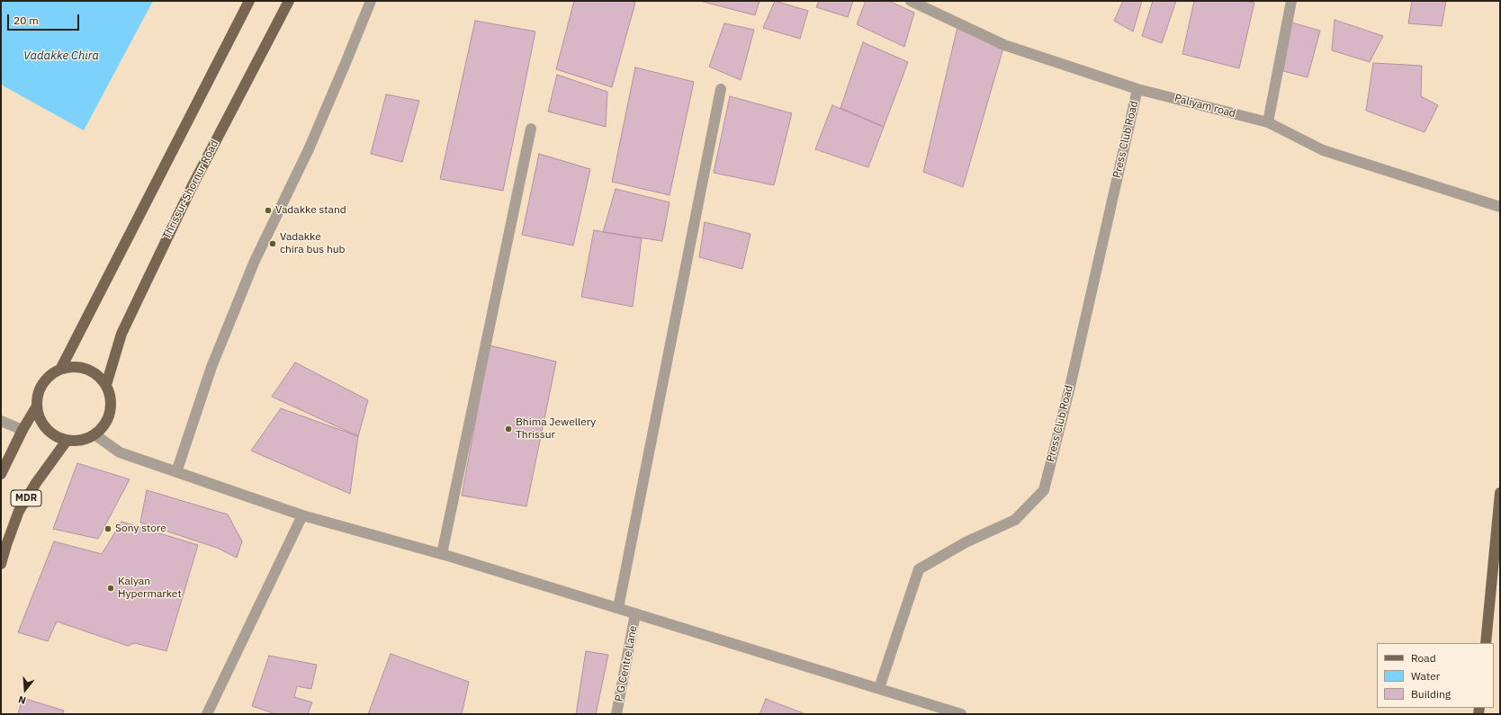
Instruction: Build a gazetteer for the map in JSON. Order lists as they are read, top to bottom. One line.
{"streets":{"main road":["Thrissur-Shornur Road","MDR"],"street":["Paliyam road","Press Club Road","P G Centre Lane"]},"crossings":[["Paliyam road","Press Club Road"],["Thrissur-Shornur Road","MDR"]],"water":["Vadakke Chira"],"places":["Vadakke stand","Vadakke chira bus hub","Bhima Jewellery Thrissur","Sony store","Kalyan Hypermarket"],"legend":["Road","Water","Building"],"scale_bar":"20 m","north":"bottom"}
